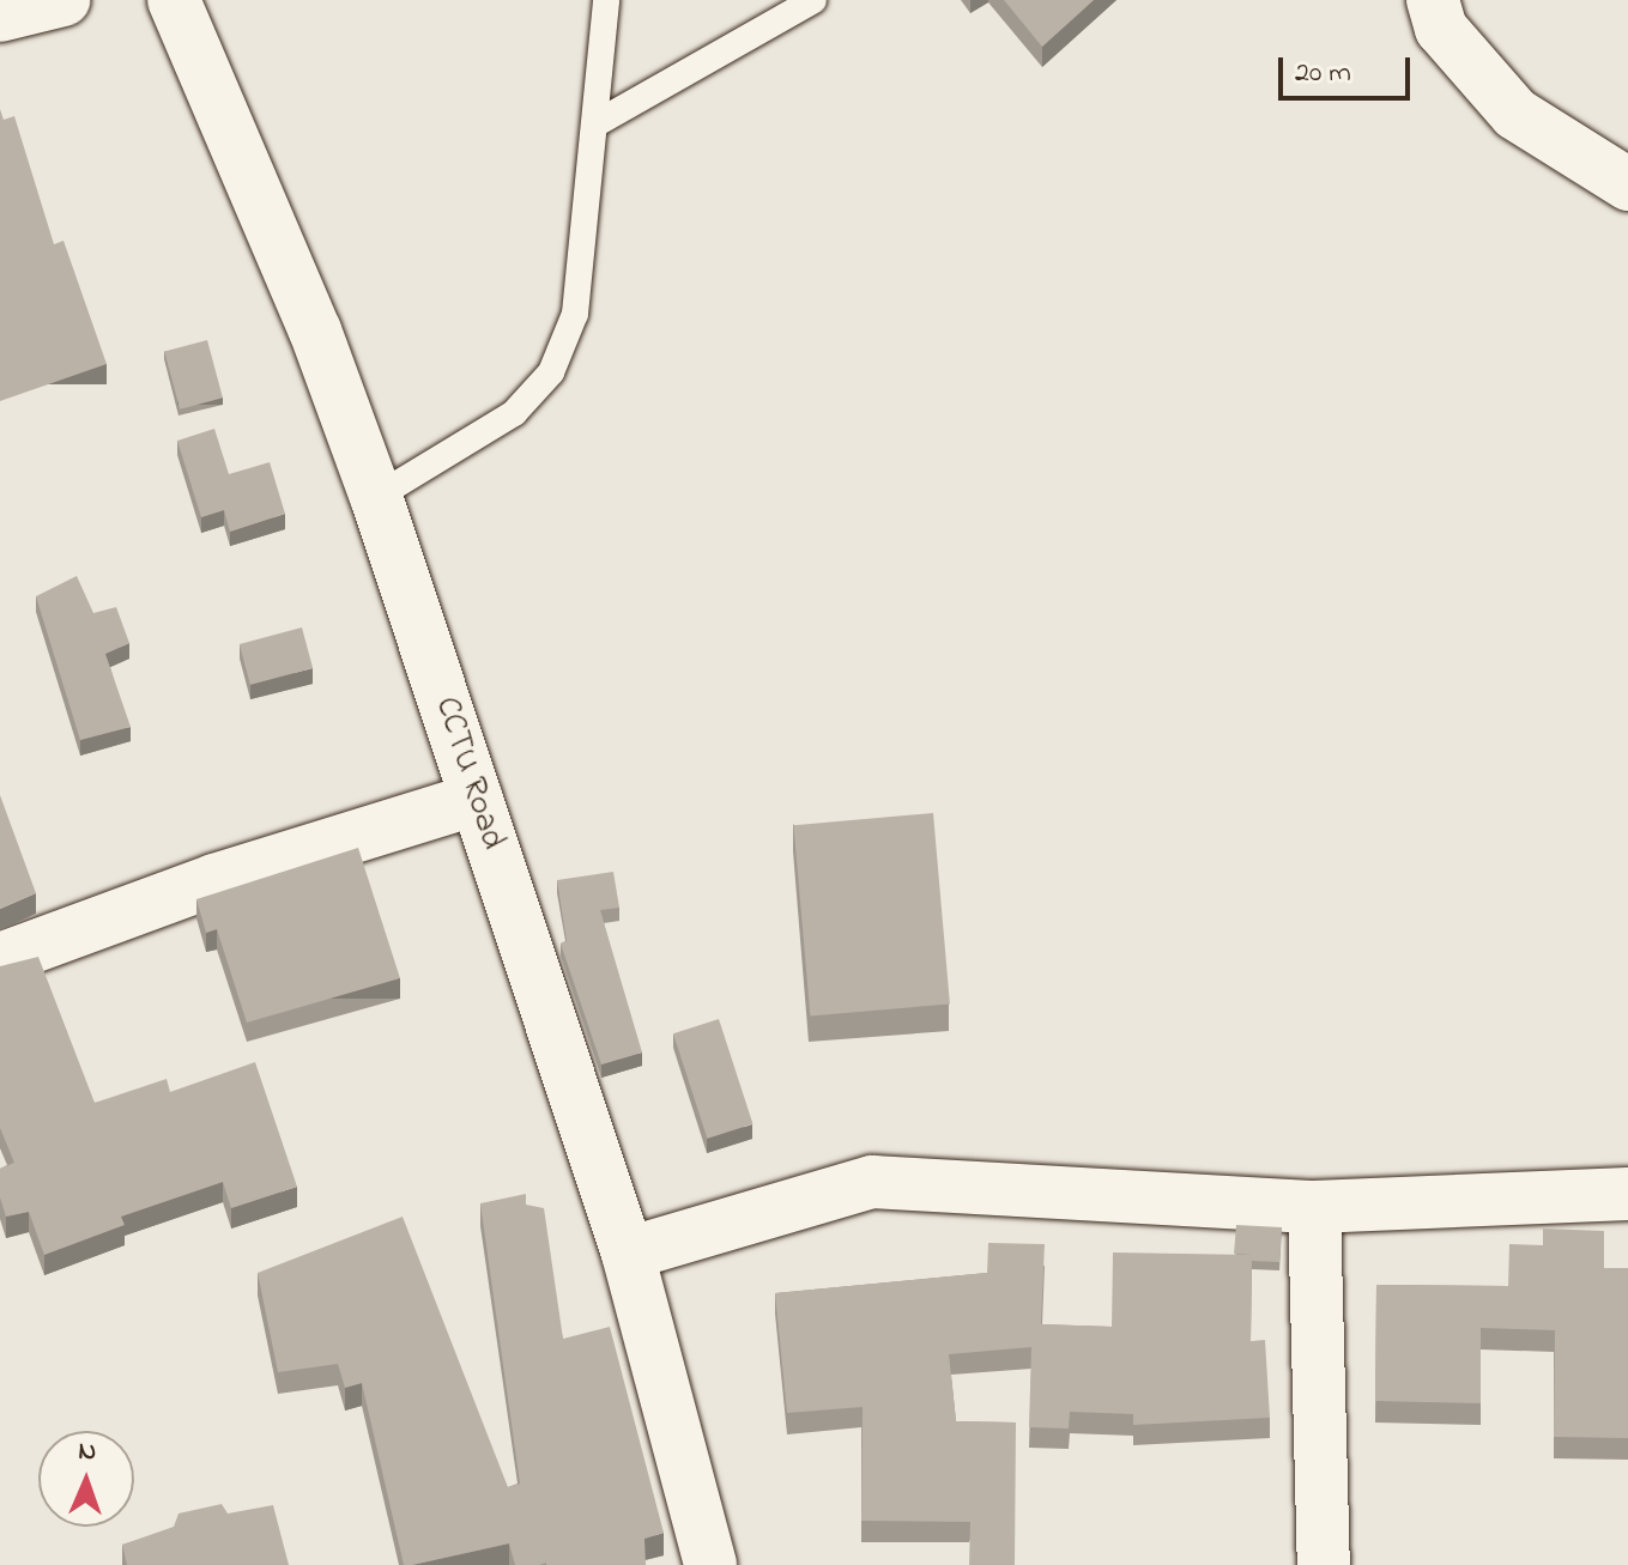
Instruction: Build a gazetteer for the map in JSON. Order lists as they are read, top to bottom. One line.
{"streets":{"street":["CCTU Road"]},"scale_bar":"20 m","north":"top"}
